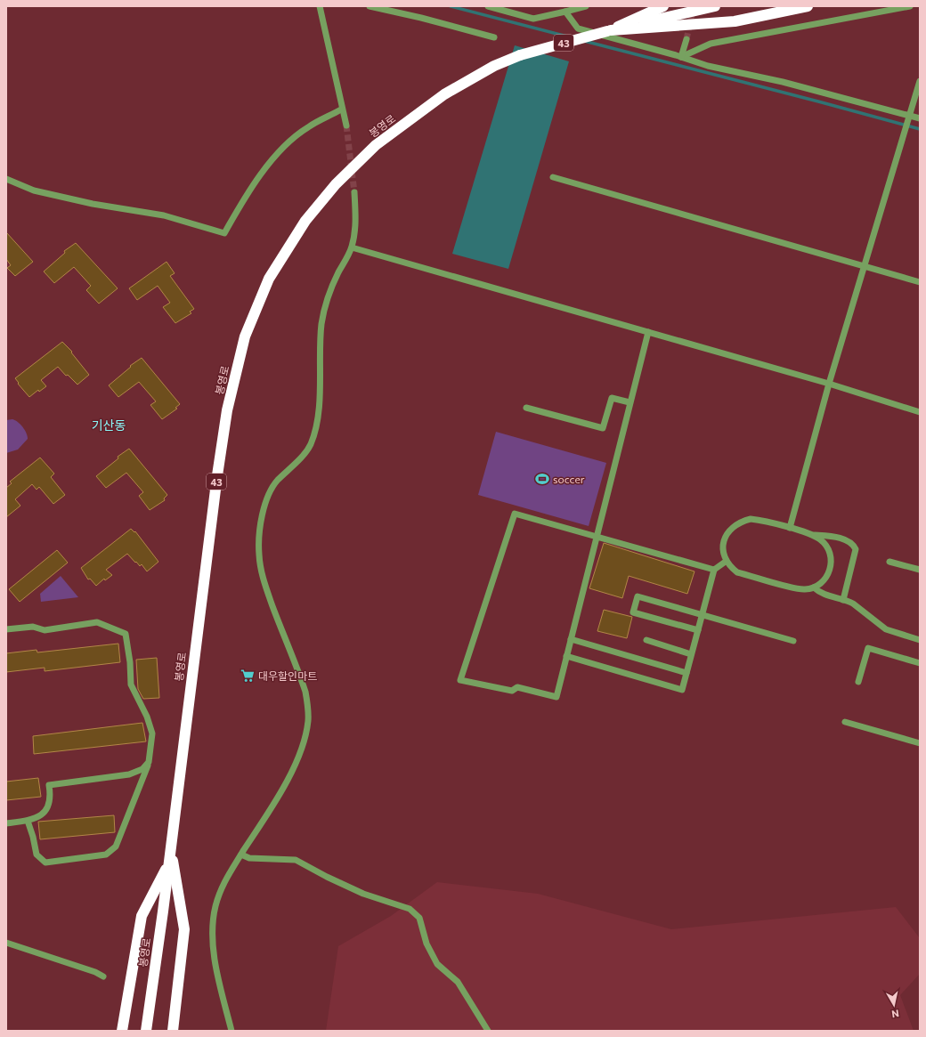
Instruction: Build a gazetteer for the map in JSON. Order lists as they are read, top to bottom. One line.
{"streets":{"highway":["43","봉영로"]},"districts":["기산동"],"places":{"sports":["soccer"],"supermarket":["대우할인마트"]},"north":"bottom"}
